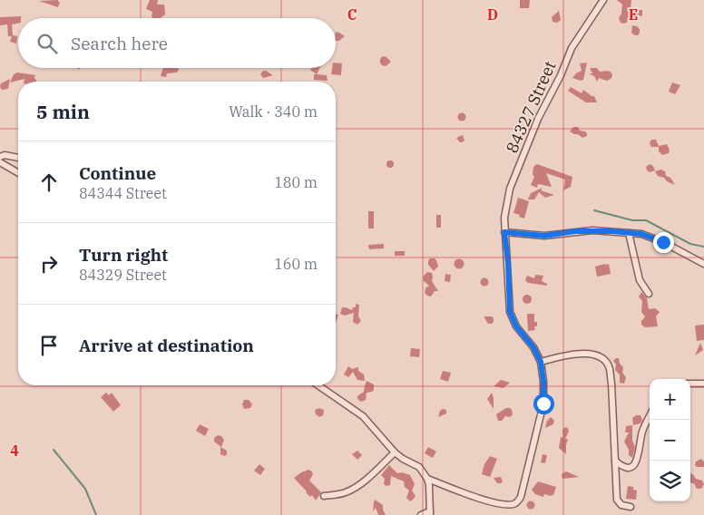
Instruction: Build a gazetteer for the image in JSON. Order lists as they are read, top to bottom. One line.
{"streets":{"street":["84327 Street"]},"page":{"search":"Search here","heading":["5 min","Walk · 340 m"],"list":[["Continue","84344 Street","180 m"],["Turn right","84329 Street","160 m"],"Arrive at destination"],"map_buttons":["+","−"]},"grid":{"columns":["C","D","E"],"rows":["4"]}}
